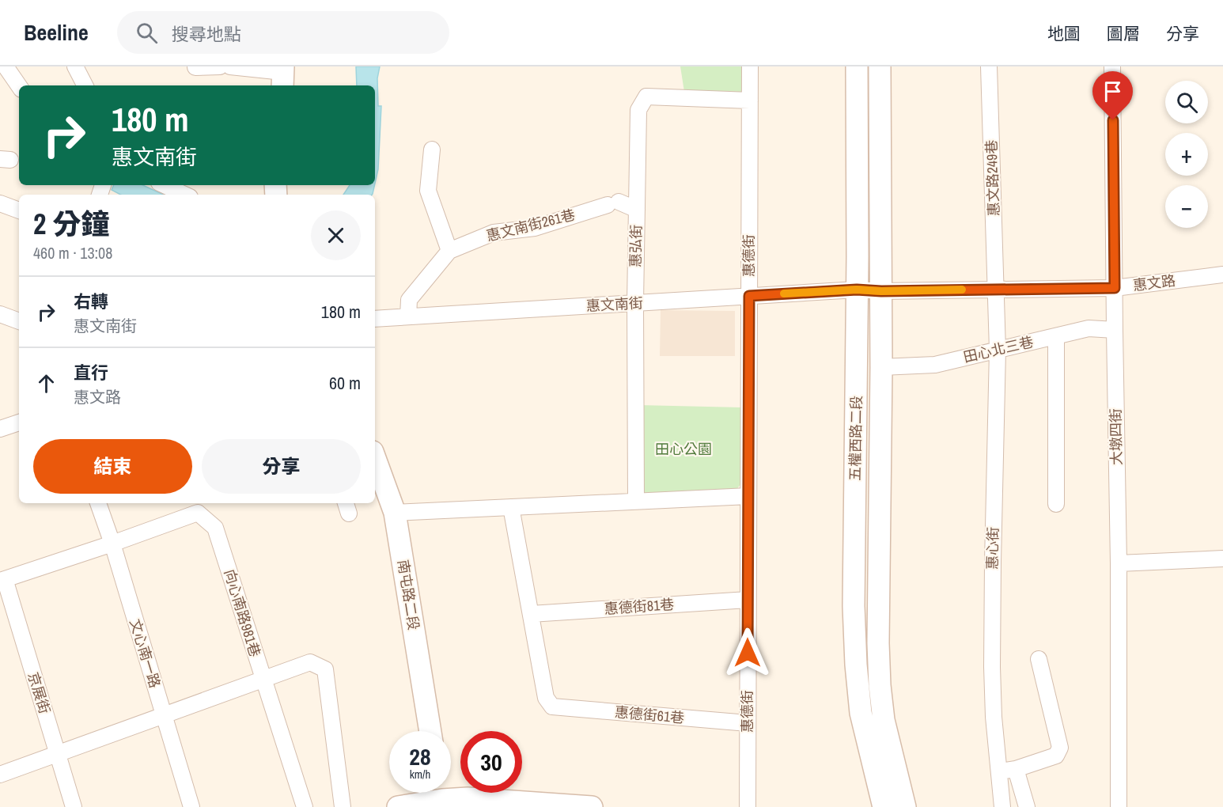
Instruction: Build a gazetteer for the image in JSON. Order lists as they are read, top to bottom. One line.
{"streets":{"main road":["五權西路二段","南屯路二段"],"street":["惠文路249巷","惠文南街261巷","惠弘街","惠德街","惠文路","惠文南街","田心北三巷","大墩四街","惠心街","惠德街81巷","向心南路981巷","文心南一路","京展街","惠德街61巷"]},"crossings":[["惠文路249巷","惠文路"],["惠文路249巷","惠心街"],["惠文南街261巷","惠弘街"],["惠文南街261巷","惠文南街"],["惠弘街","惠德街"],["惠弘街","惠文南街"],["惠德街","惠文南街"],["惠德街","惠德街81巷"],["惠德街","惠德街61巷"],["惠文路","惠文南街"],["惠文路","大墩四街"],["惠文路","五權西路二段"],["惠文路","惠心街"],["惠文南街","五權西路二段"],["田心北三巷","大墩四街"],["田心北三巷","五權西路二段"],["田心北三巷","惠心街"],["惠德街81巷","惠德街61巷"],["向心南路981巷","文心南一路"]],"parks":["田心公園"],"page":{"header":"Beeline","search":"搜尋地點","nav":["地圖","圖層","分享"],"map_buttons":["+","−"],"turn":["180 m","惠文南街"],"heading":["2 分鐘","460 m · 13:08"],"list":[{"name":"右轉","note":"惠文南街","value":"180 m"},{"name":"直行","note":"惠文路","value":"60 m"}],"buttons":["結束","分享"],"speed":"28 km/h","limit":"30"}}
